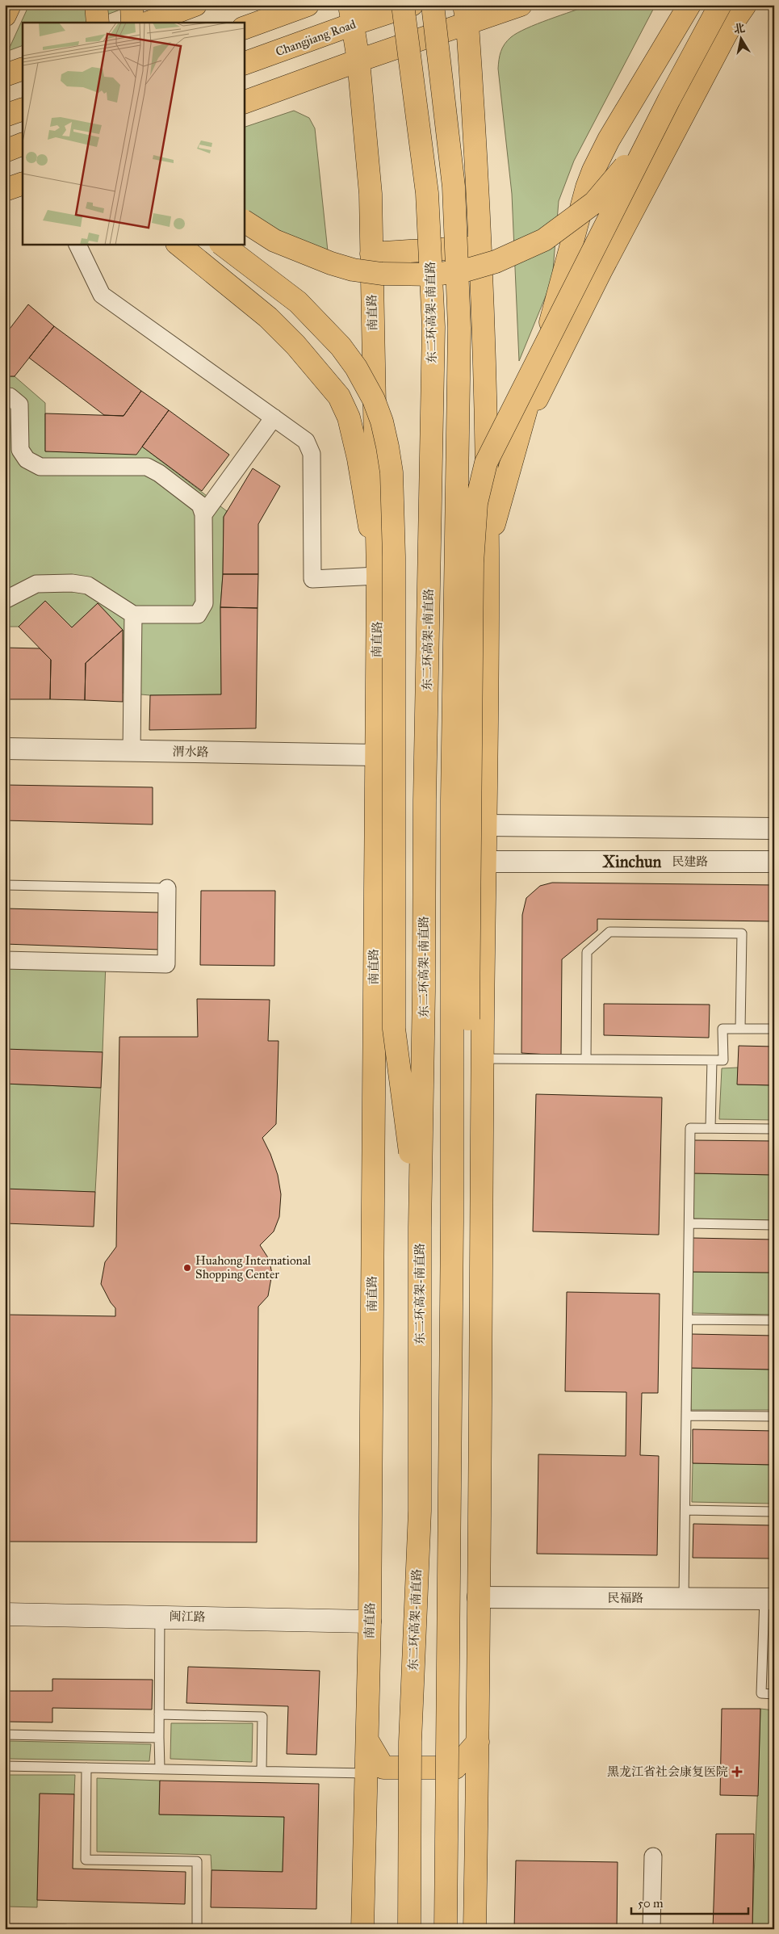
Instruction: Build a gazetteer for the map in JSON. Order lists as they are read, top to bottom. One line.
{"streets":{"main road":["Changjiang Road","南直路","东二环高架-南直路","闽江路"],"street":["渭水路","民建路","民福路"]},"crossings":[["Changjiang Road","南直路"],["南直路","渭水路"],["南直路","闽江路"]],"districts":["Xinchun"],"places":{"other":["Huahong International Shopping Center"],"health":["黑龙江省社会康复医院"]},"scale_bar":"50 m","north":"top"}
